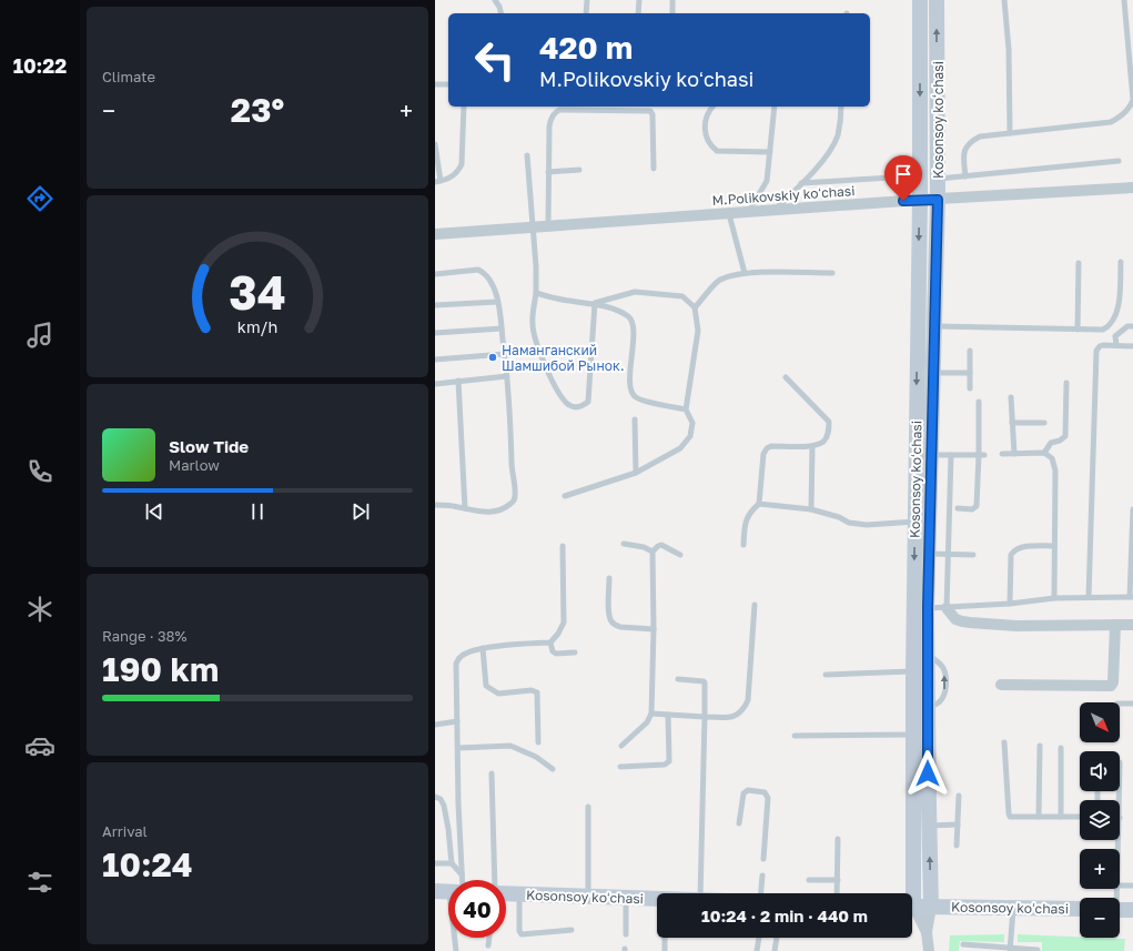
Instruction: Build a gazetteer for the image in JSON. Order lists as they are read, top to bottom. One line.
{"streets":{"street":["Kosonsoy koʻchasi","M.Polikovskiy koʻchasi"]},"crossings":[["Kosonsoy koʻchasi","M.Polikovskiy koʻchasi"]],"places":["Наманганский Шамшибой Рынок."],"north":"bottom right","page":{"tabs":"10:22","tile":["Climate",["Range · 38%","190 km"],["Arrival","10:24"]],"turn":["420 m","M.Polikovskiy koʻchasi"],"heat":["−","23°","+"],"song":["Slow Tide","Marlow"],"map_buttons":["+","−"],"limit":"40","trip":"10:24 · 2 min · 440 m","gauge":["34","km/h"]}}
